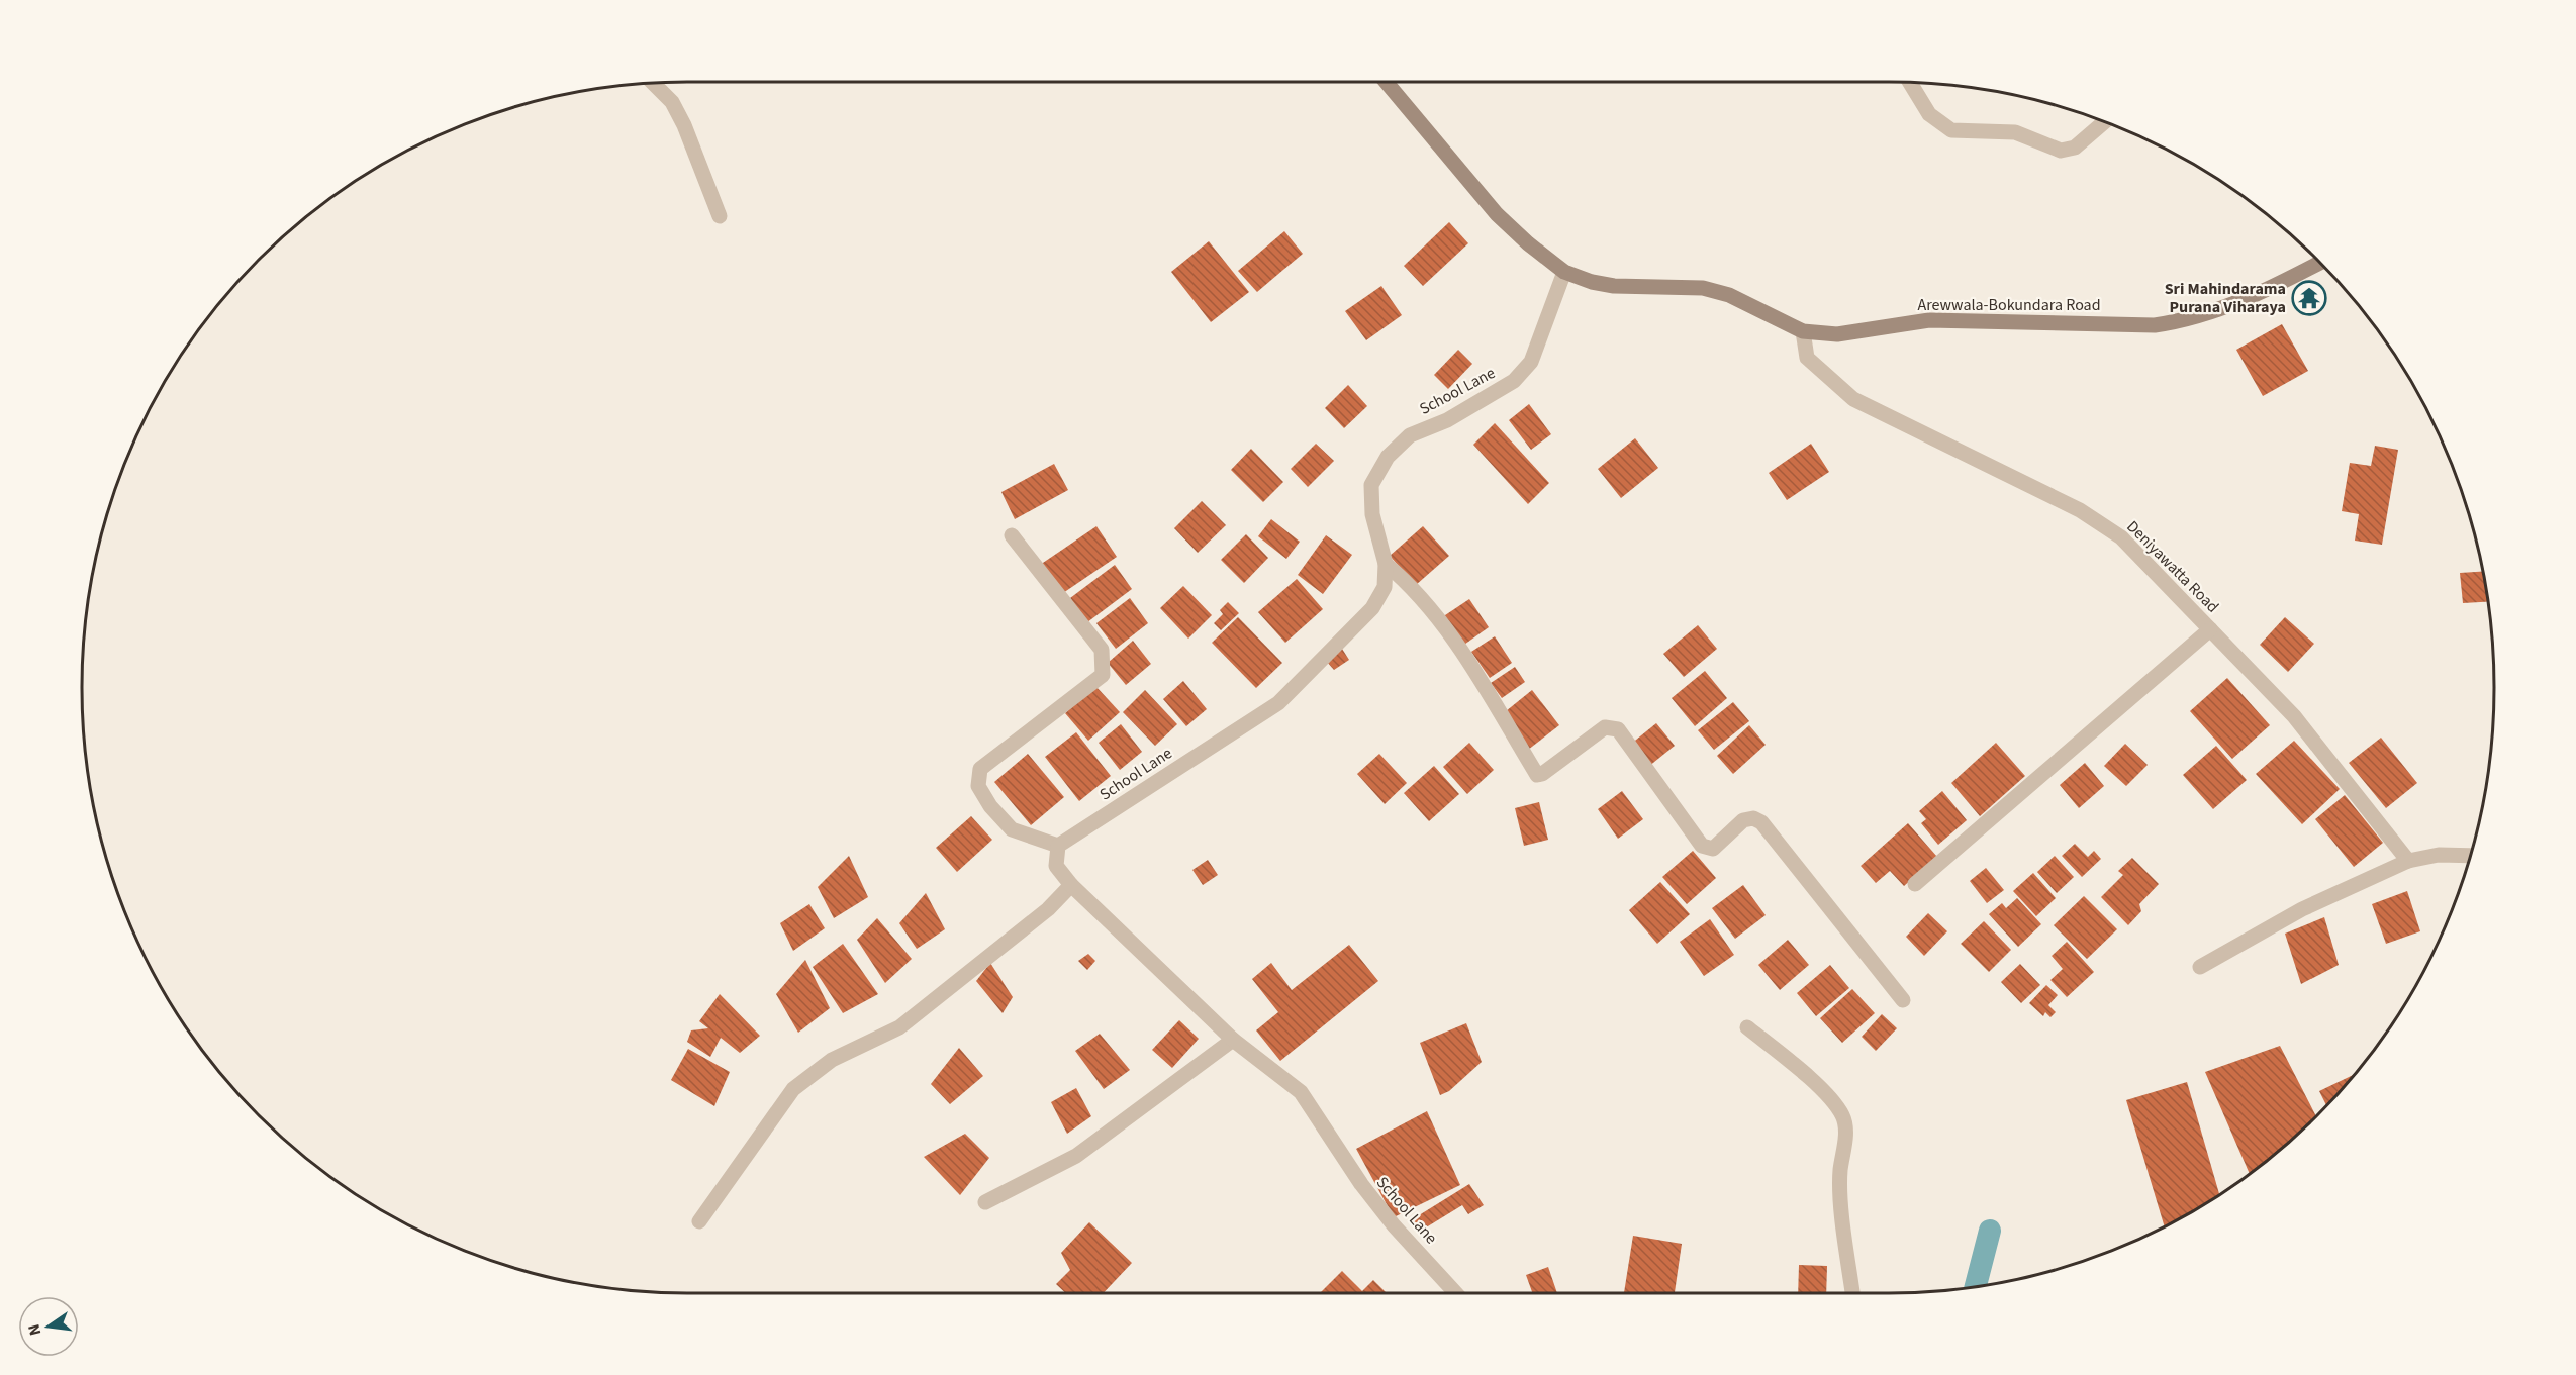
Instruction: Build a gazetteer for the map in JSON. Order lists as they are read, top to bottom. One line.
{"streets":{"street":["Arewwala-Bokundara Road","School Lane","Deniyawatta Road"]},"crossings":[["Arewwala-Bokundara Road","School Lane"],["Arewwala-Bokundara Road","Deniyawatta Road"]],"places":{"temple":["Sri Mahindarama Purana Viharaya"]},"north":"left"}
